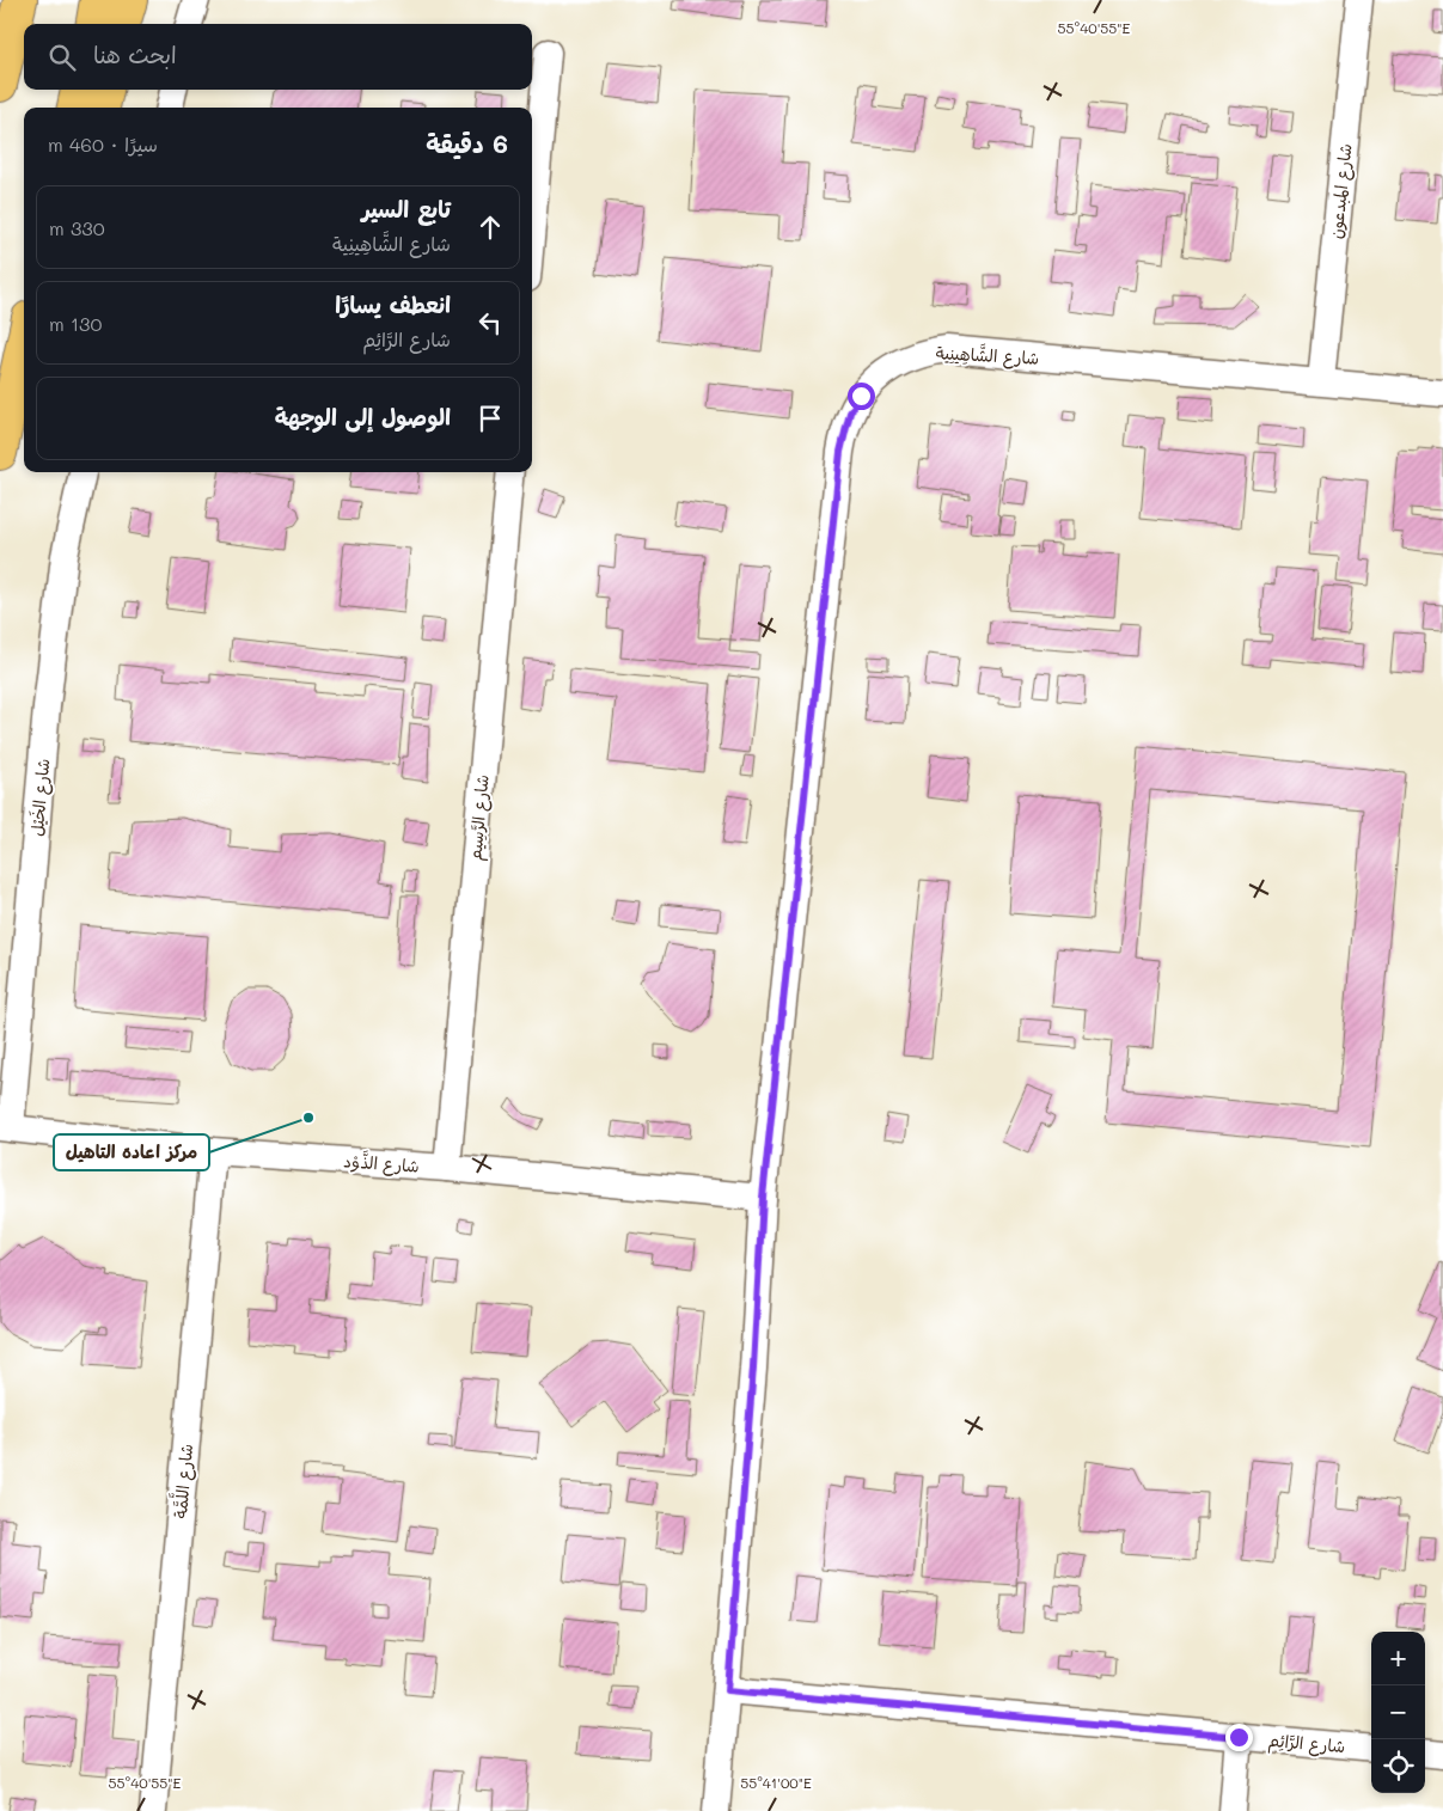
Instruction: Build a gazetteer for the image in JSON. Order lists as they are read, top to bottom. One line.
{"streets":{"street":["شارع المبدعون","شارع الشَّاهِينِية","شارع الخَيْل","شارع الرَّسِيم","شارع الذَّوْد","شارع اللَّمَّة","شارع الرَّائِم"]},"crossings":[["شارع المبدعون","شارع الشَّاهِينِية"],["شارع الشَّاهِينِية","شارع الذَّوْد"],["شارع الشَّاهِينِية","شارع الرَّائِم"],["شارع الخَيْل","شارع الذَّوْد"],["شارع الرَّسِيم","شارع الذَّوْد"],["شارع الذَّوْد","شارع اللَّمَّة"]],"places":["مركز اعاده التاهيل"],"page":{"search":"ابحث هنا","heading":["6 دقيقة","سيرًا · 460 m"],"list":[["تابع السير","شارع الشَّاهِينِية","330 m"],["انعطف يسارًا","شارع الرَّائِم","130 m"],"الوصول إلى الوجهة"],"map_buttons":["+","−"]},"coordinates":["55°40'55\"E","55°41'00\"E"]}
